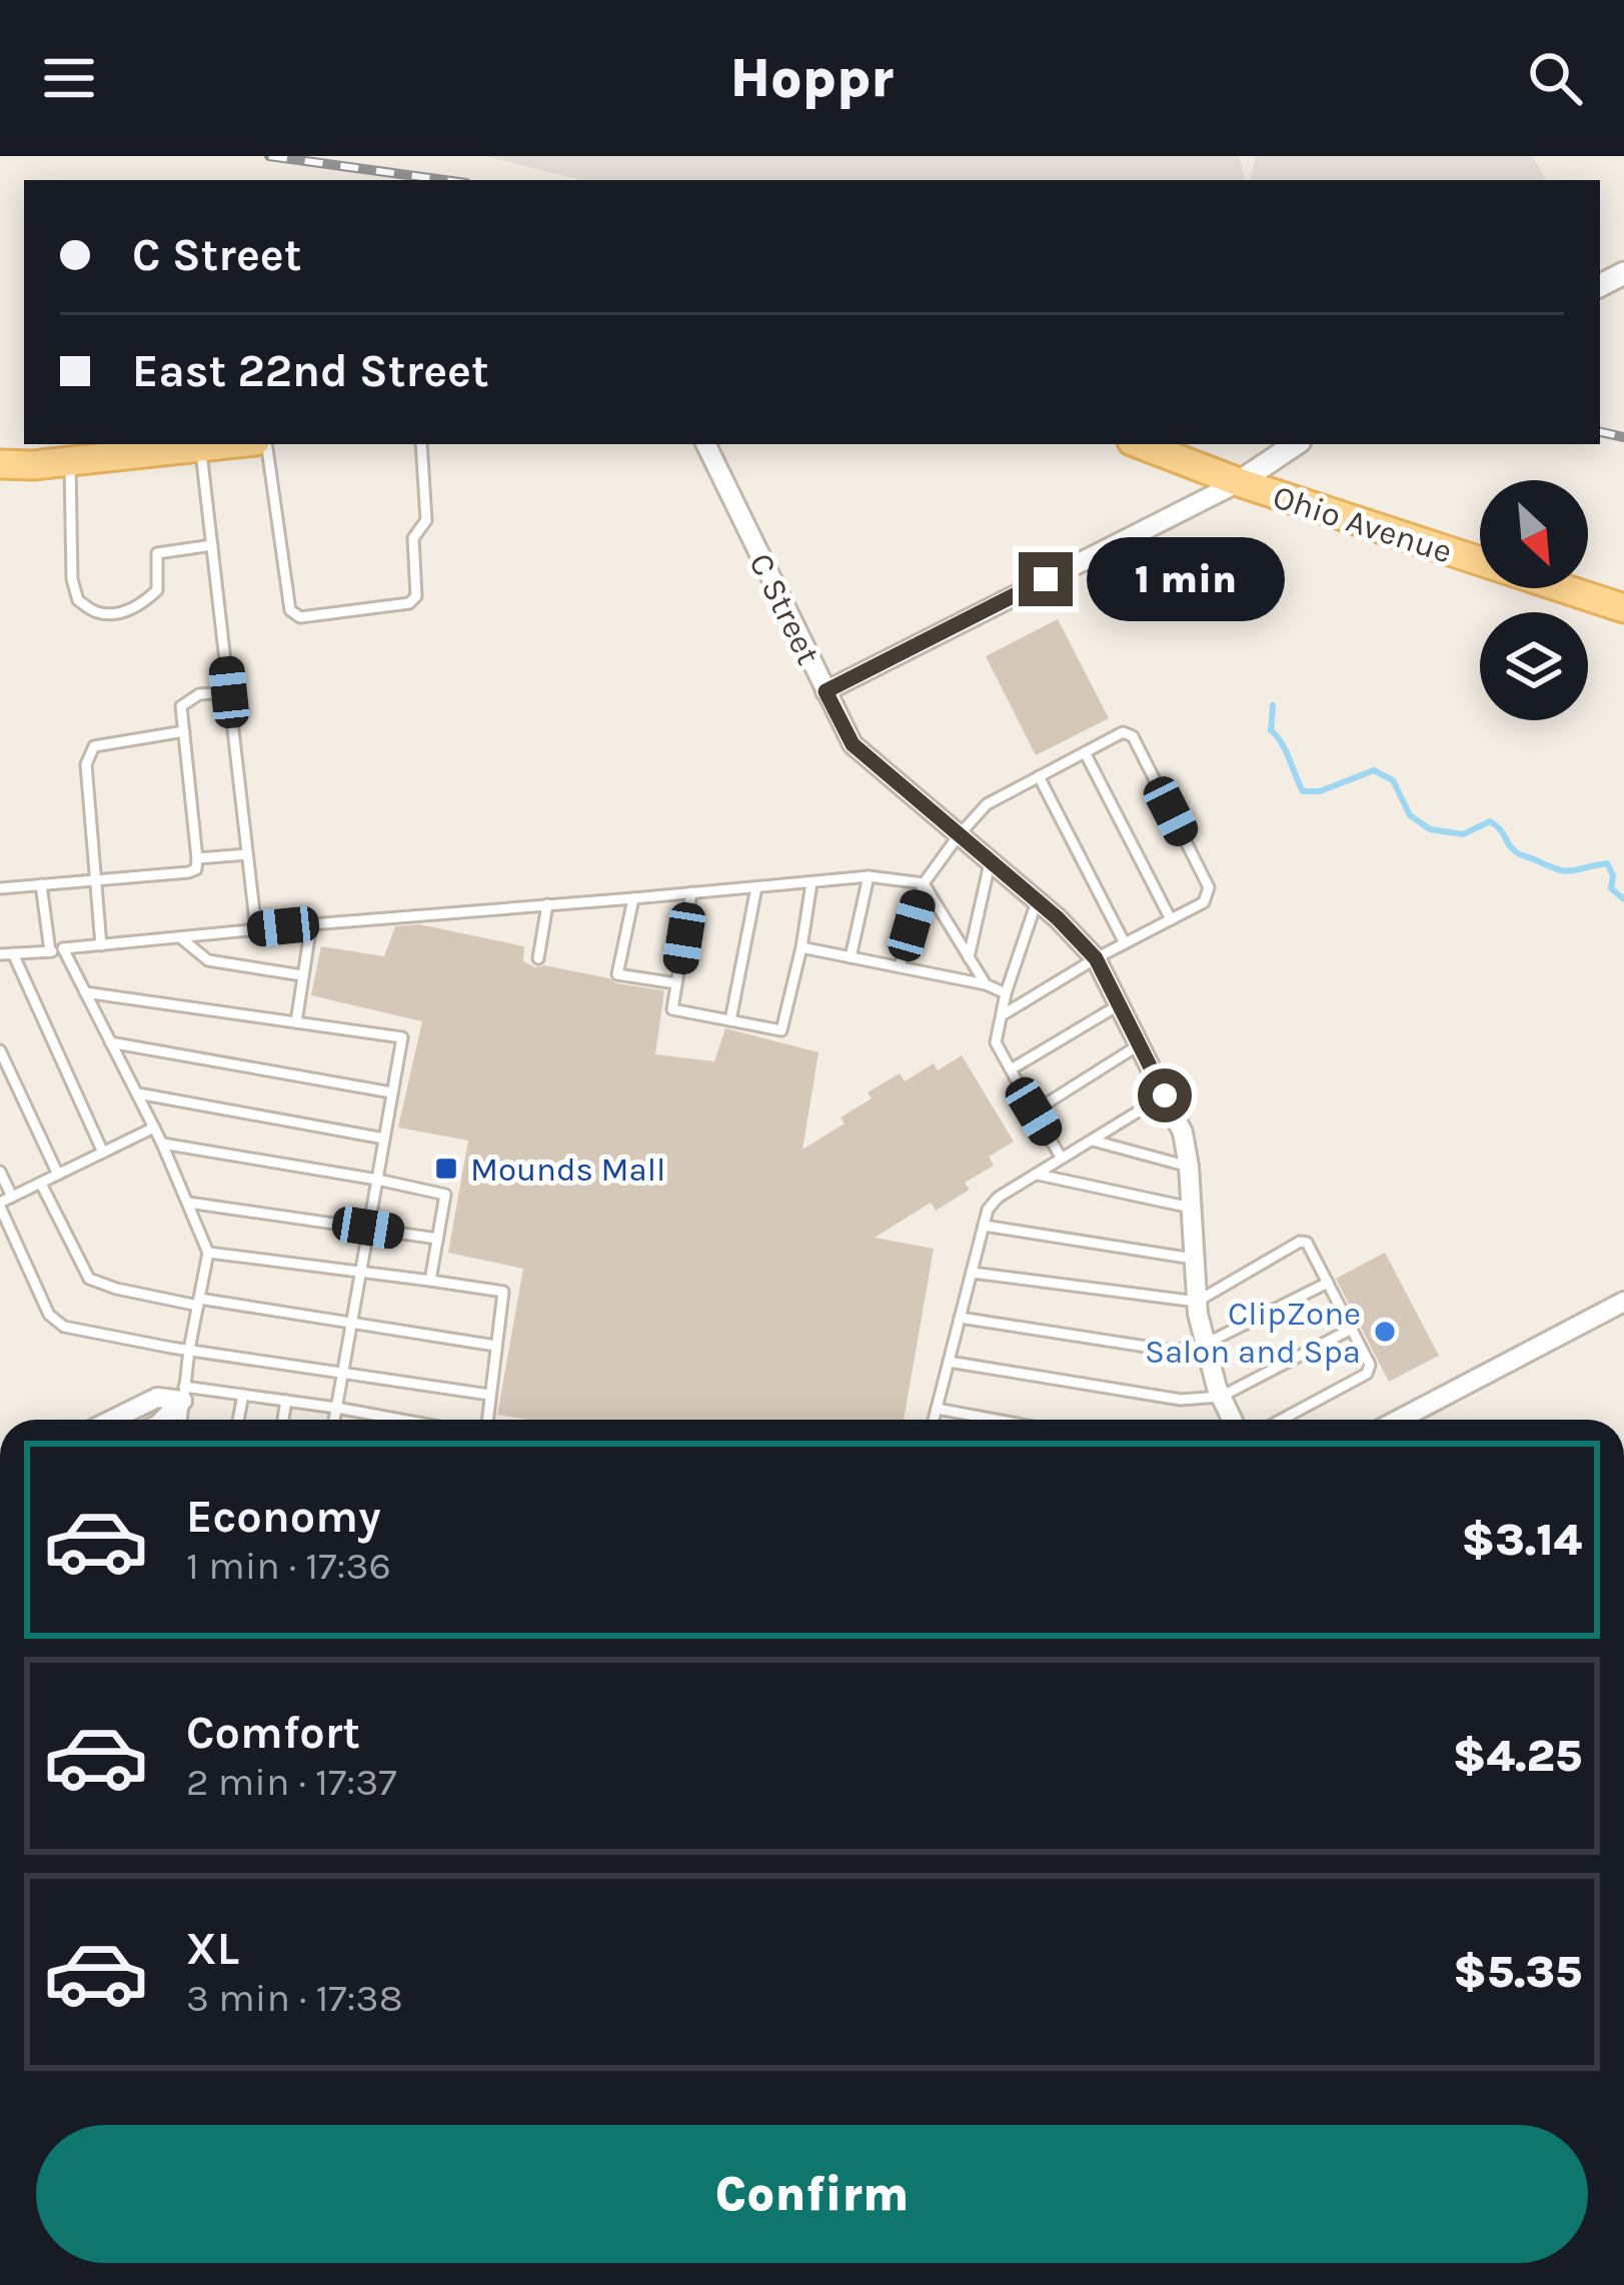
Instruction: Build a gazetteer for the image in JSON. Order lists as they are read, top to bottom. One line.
{"streets":{"main road":["Ohio Avenue"],"street":["C Street"]},"places":{"transit":["Mounds Mall"],"other":["ClipZone Salon and Spa"]},"north":"bottom right","page":{"header":"Hoppr","banner":["C Street","East 22nd Street"],"bubble":"1 min","list":[{"name":"Economy","note":"1 min · 17:36","value":"$3.14"},{"name":"Comfort","note":"2 min · 17:37","value":"$4.25"},{"name":"XL","note":"3 min · 17:38","value":"$5.35"}],"buttons":"Confirm"}}
